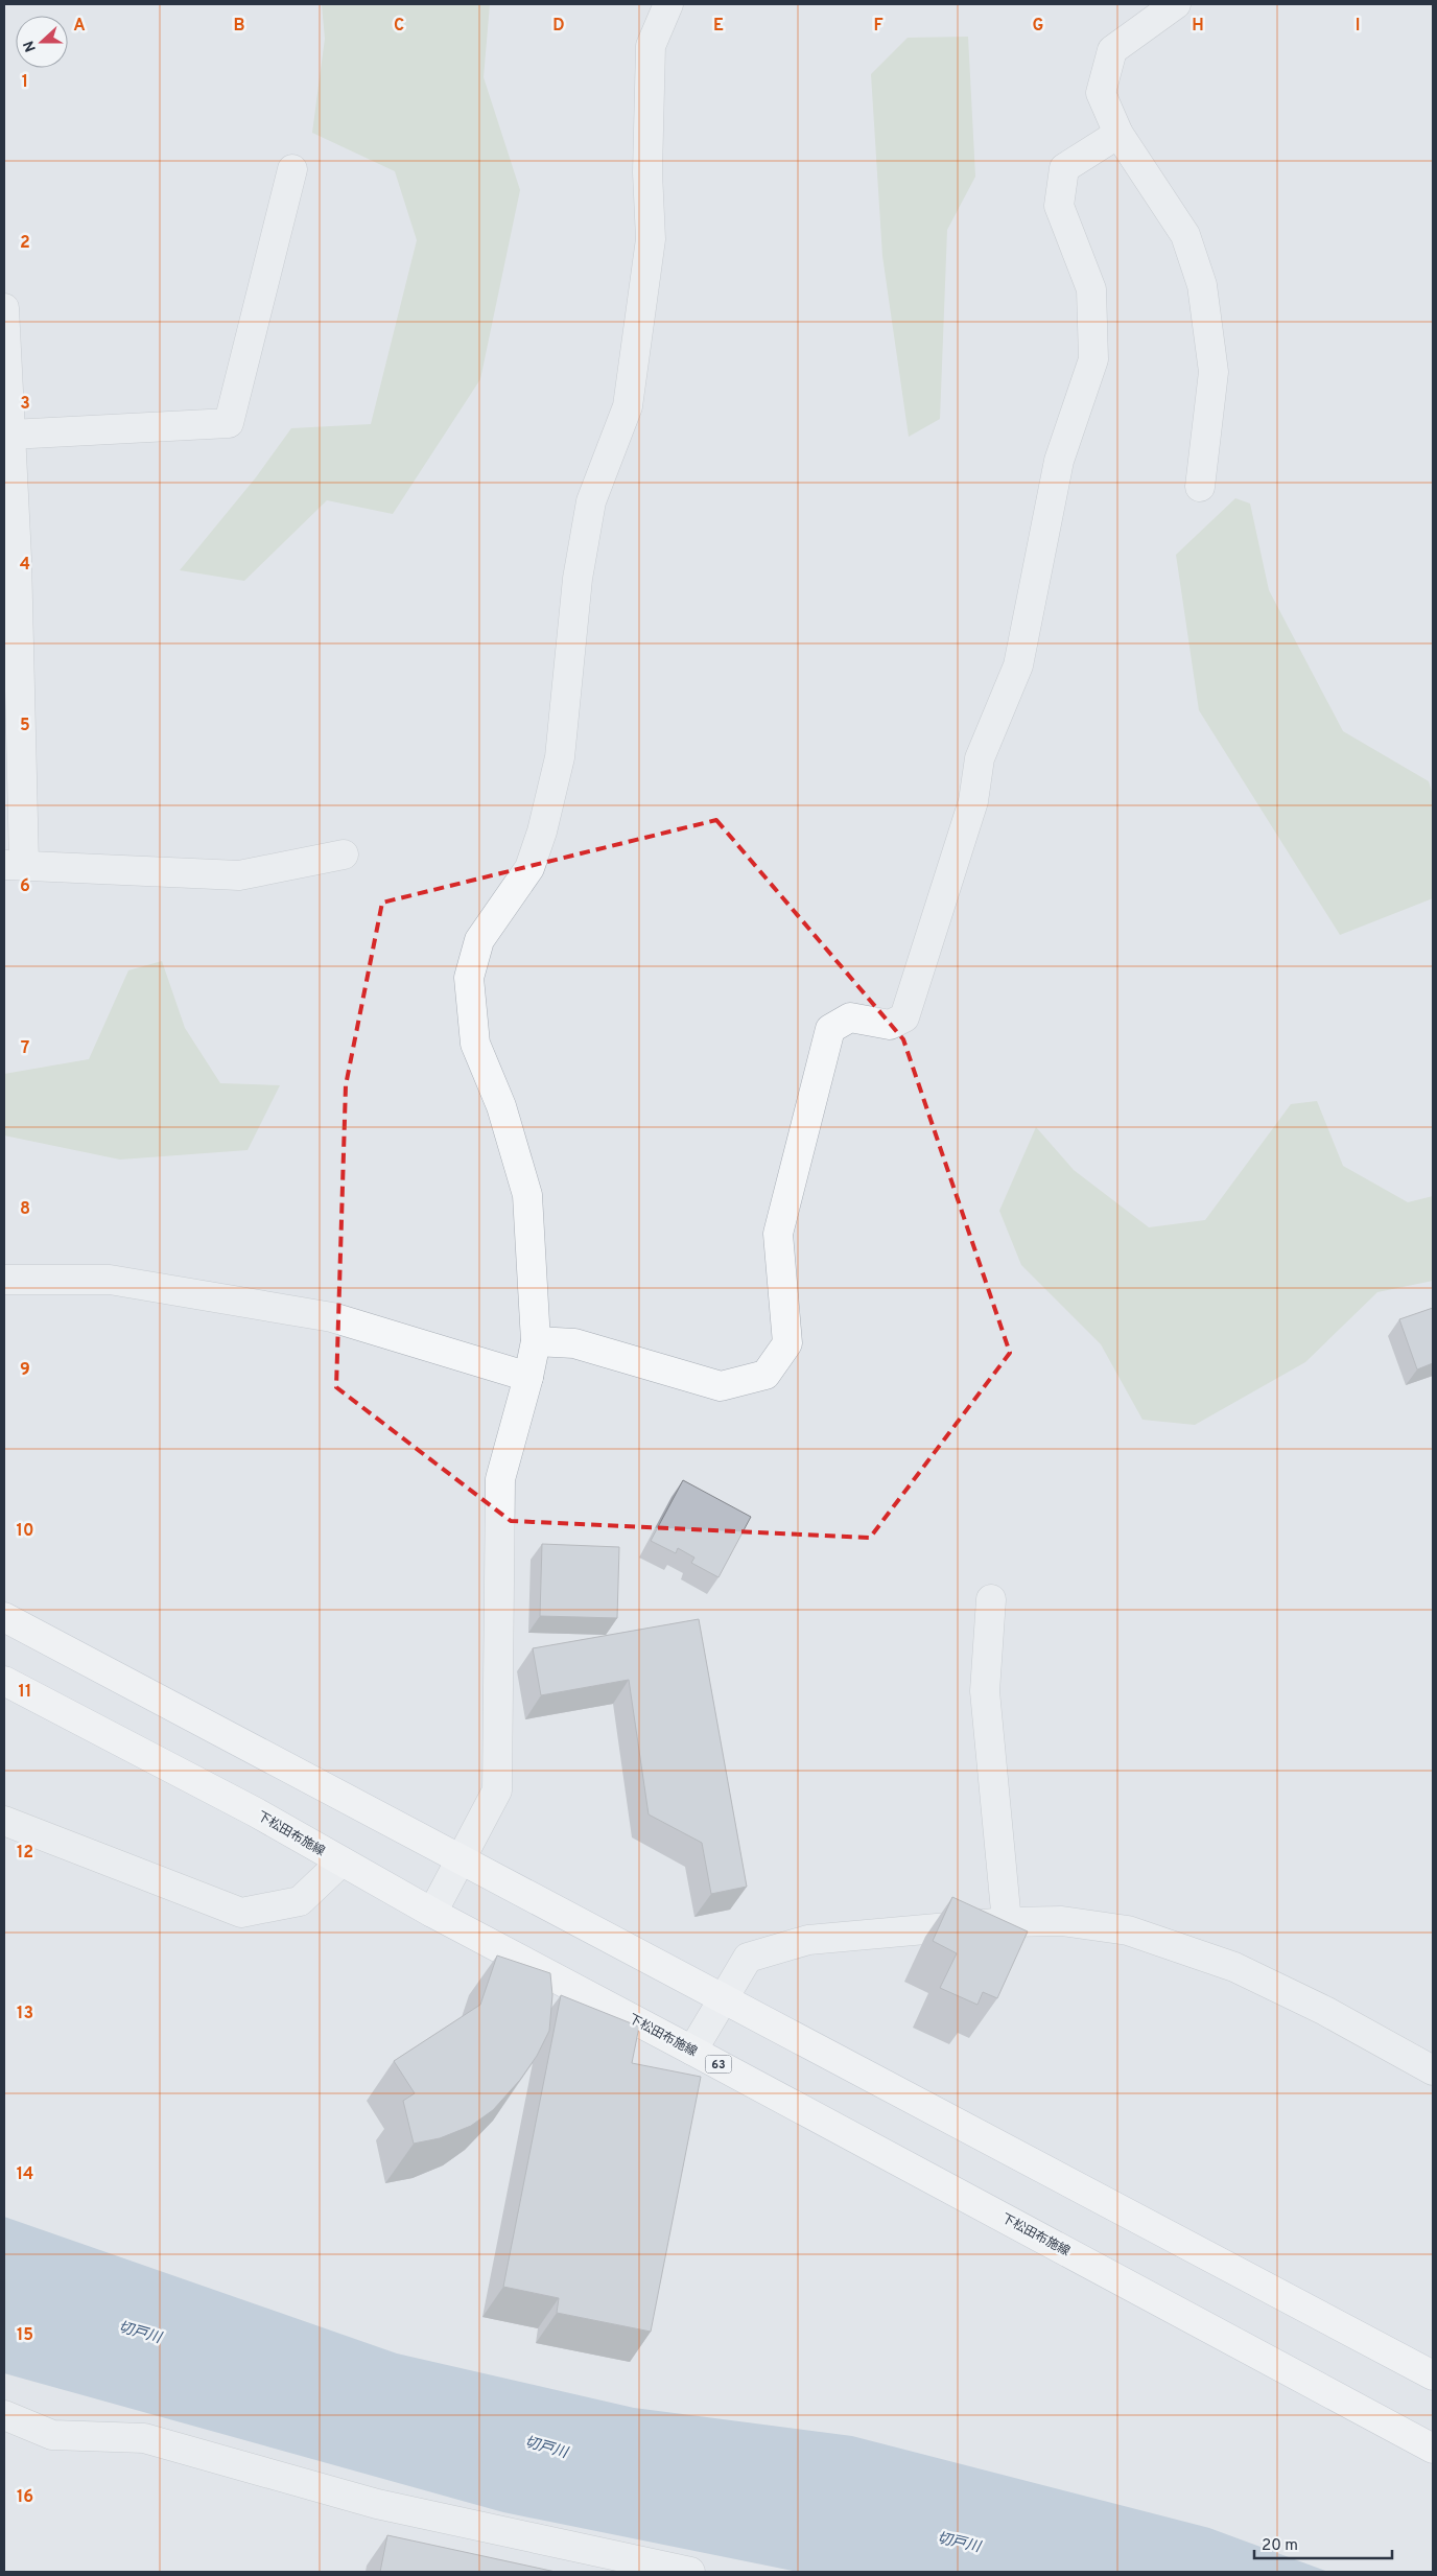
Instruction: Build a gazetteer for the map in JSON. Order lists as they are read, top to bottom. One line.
{"streets":{"main road":["下松田布施線","63"]},"water":["切戸川"],"scale_bar":"20 m","north":"left","grid":{"columns":["A","B","C","D","E","F","G","H","I"],"rows":["1","2","3","4","5","6","7","8","9","10","11","12","13","14","15","16"]}}
